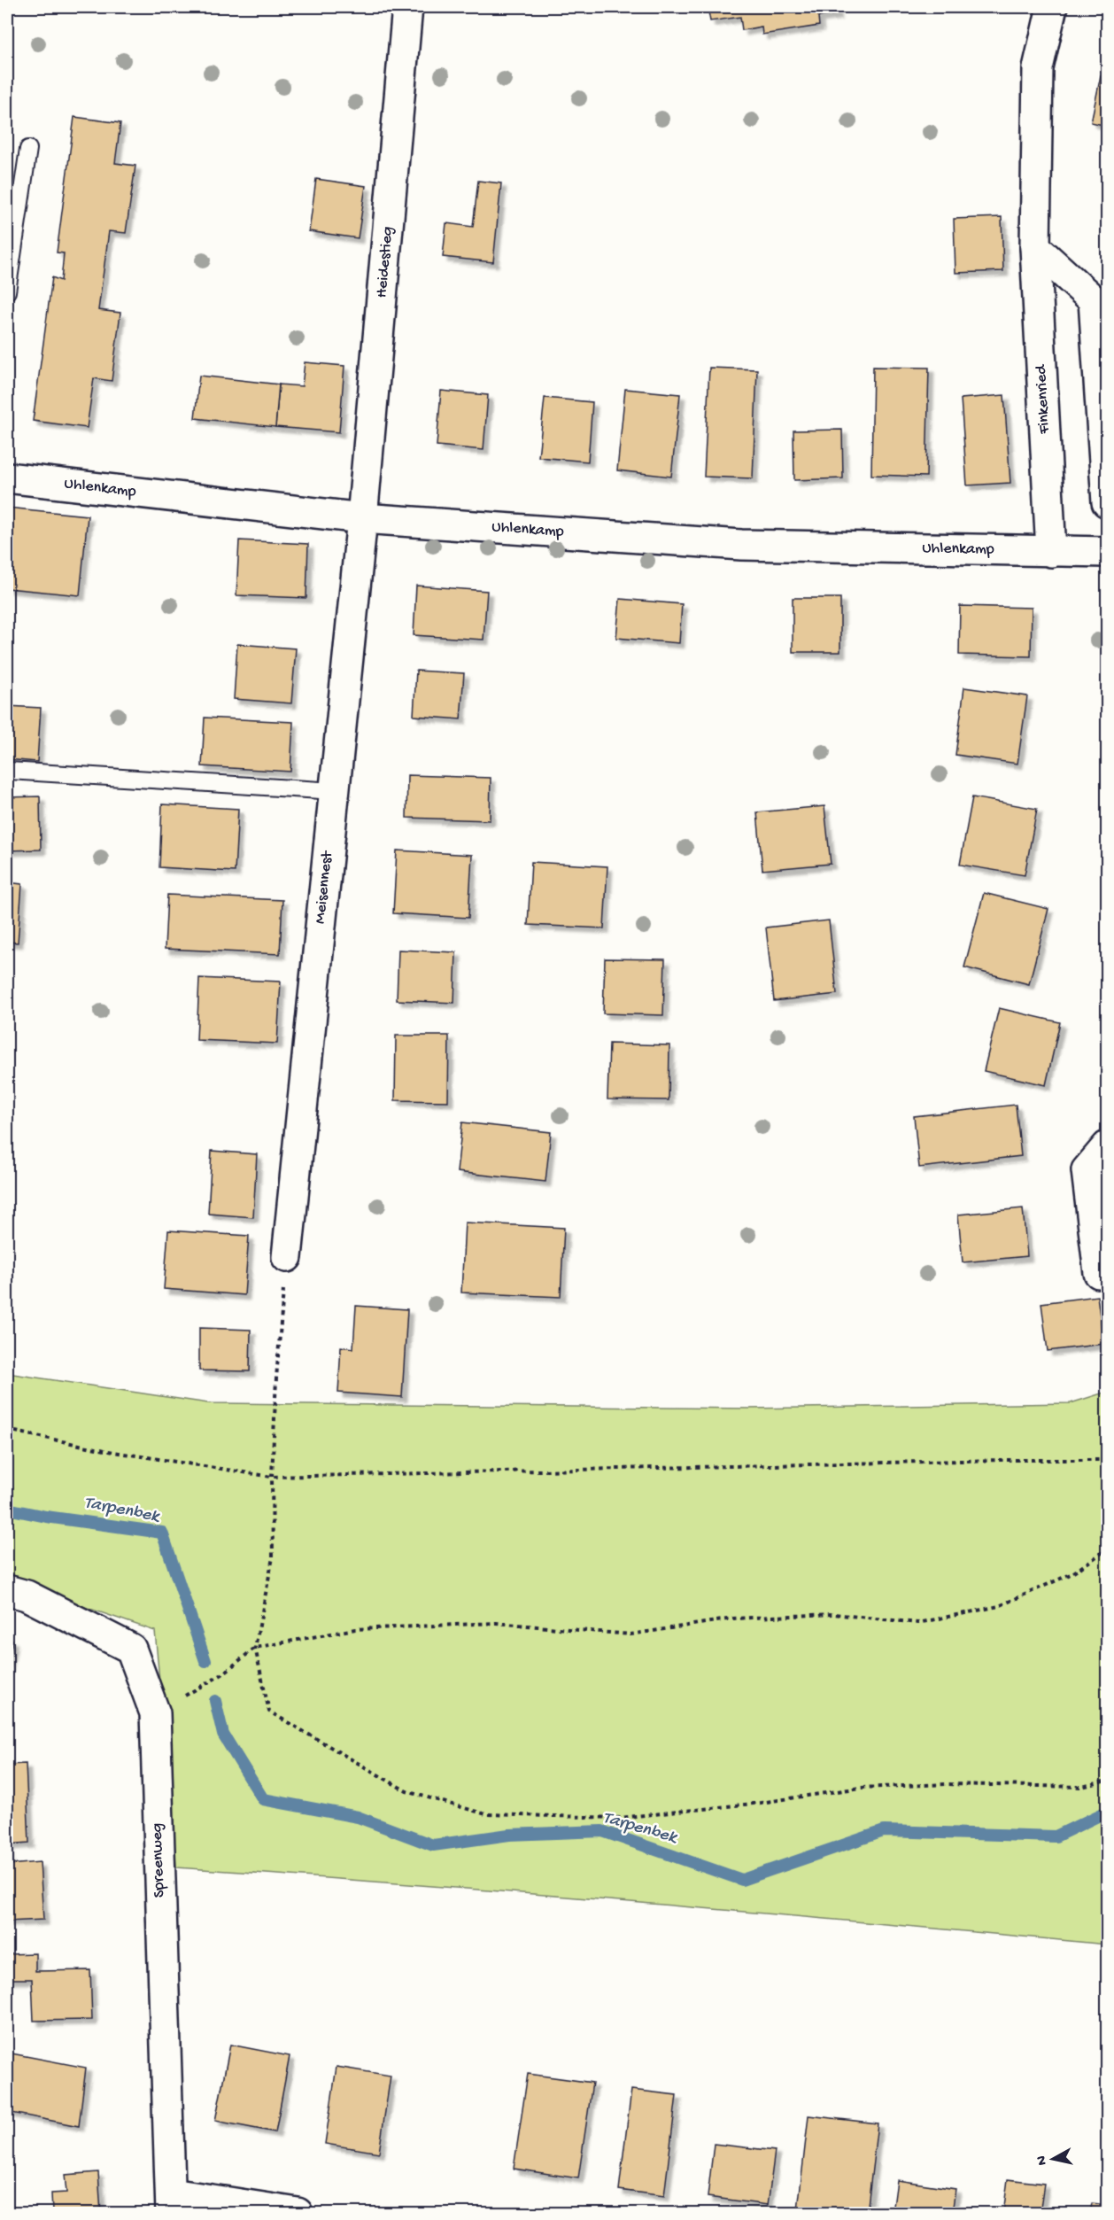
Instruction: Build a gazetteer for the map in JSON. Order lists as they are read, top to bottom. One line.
{"streets":{"street":["Heidestieg","Finkenried","Uhlenkamp","Meisennest","Spreenweg"]},"crossings":[["Heidestieg","Uhlenkamp"],["Heidestieg","Meisennest"],["Finkenried","Uhlenkamp"],["Uhlenkamp","Meisennest"]],"water":["Tarpenbek"],"north":"left"}
